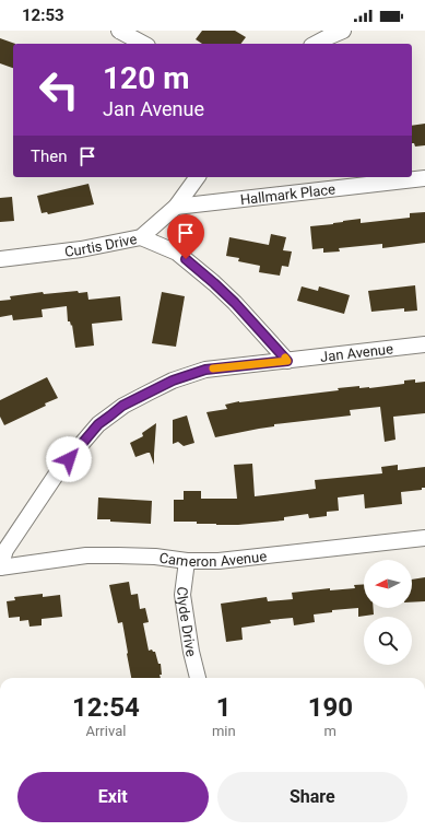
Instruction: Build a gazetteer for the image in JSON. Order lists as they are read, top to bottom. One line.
{"streets":{"street":["Hallmark Place","Curtis Drive","Jan Avenue","Cameron Avenue","Clyde Drive"]},"crossings":[["Hallmark Place","Curtis Drive"],["Jan Avenue","Cameron Avenue"],["Cameron Avenue","Clyde Drive"]],"north":"left","page":{"status":"12:53","turn":["120 m","Jan Avenue"],"then":"Then","eta":["12:54","Arrival","1","min","190","m"],"buttons":["Exit","Share"]}}
